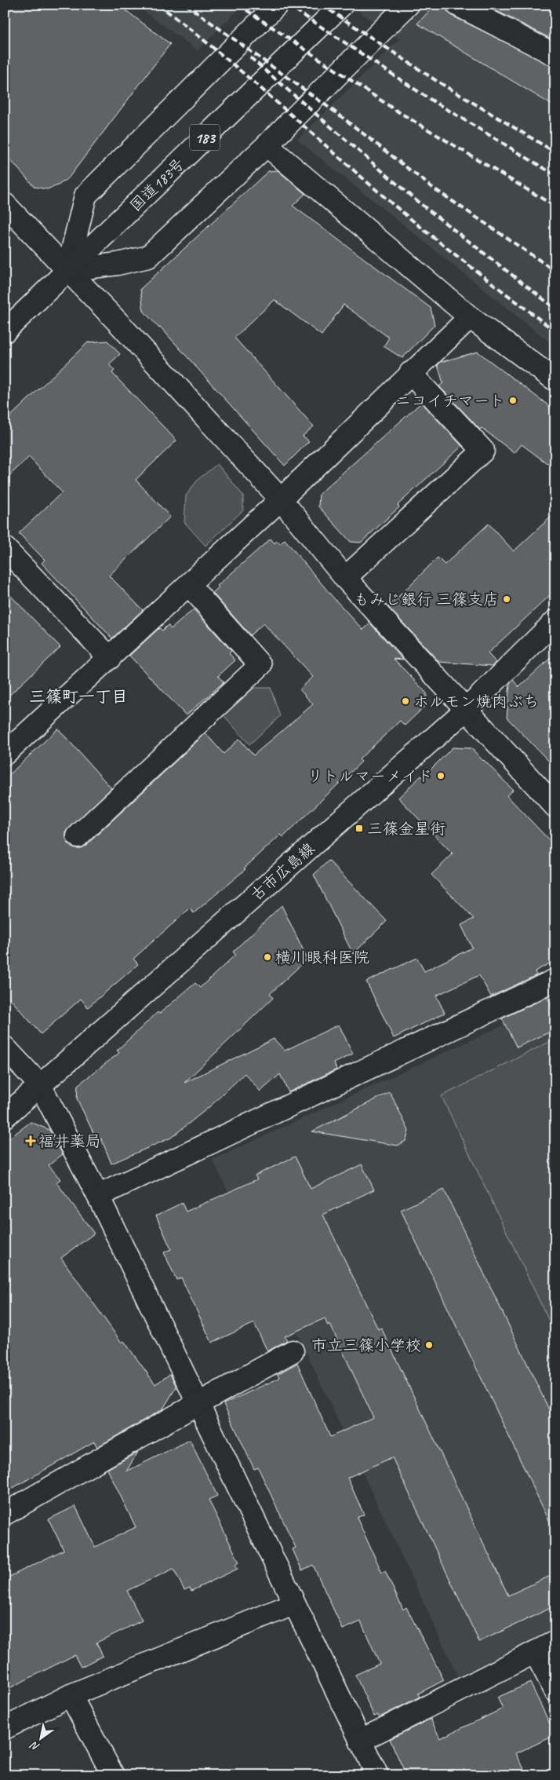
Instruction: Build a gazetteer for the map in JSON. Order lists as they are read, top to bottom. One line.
{"streets":{"main road":["183","国道183号","古市広島線"]},"districts":["三篠町一丁目"],"places":{"other":["ニコイチマート","もみじ銀行 三篠支店","ホルモン焼肉ぶち","リトルマーメイド","横川眼科医院","市立三篠小学校"],"transit":["三篠金星街"],"health":["福井薬局"]},"north":"bottom left"}
